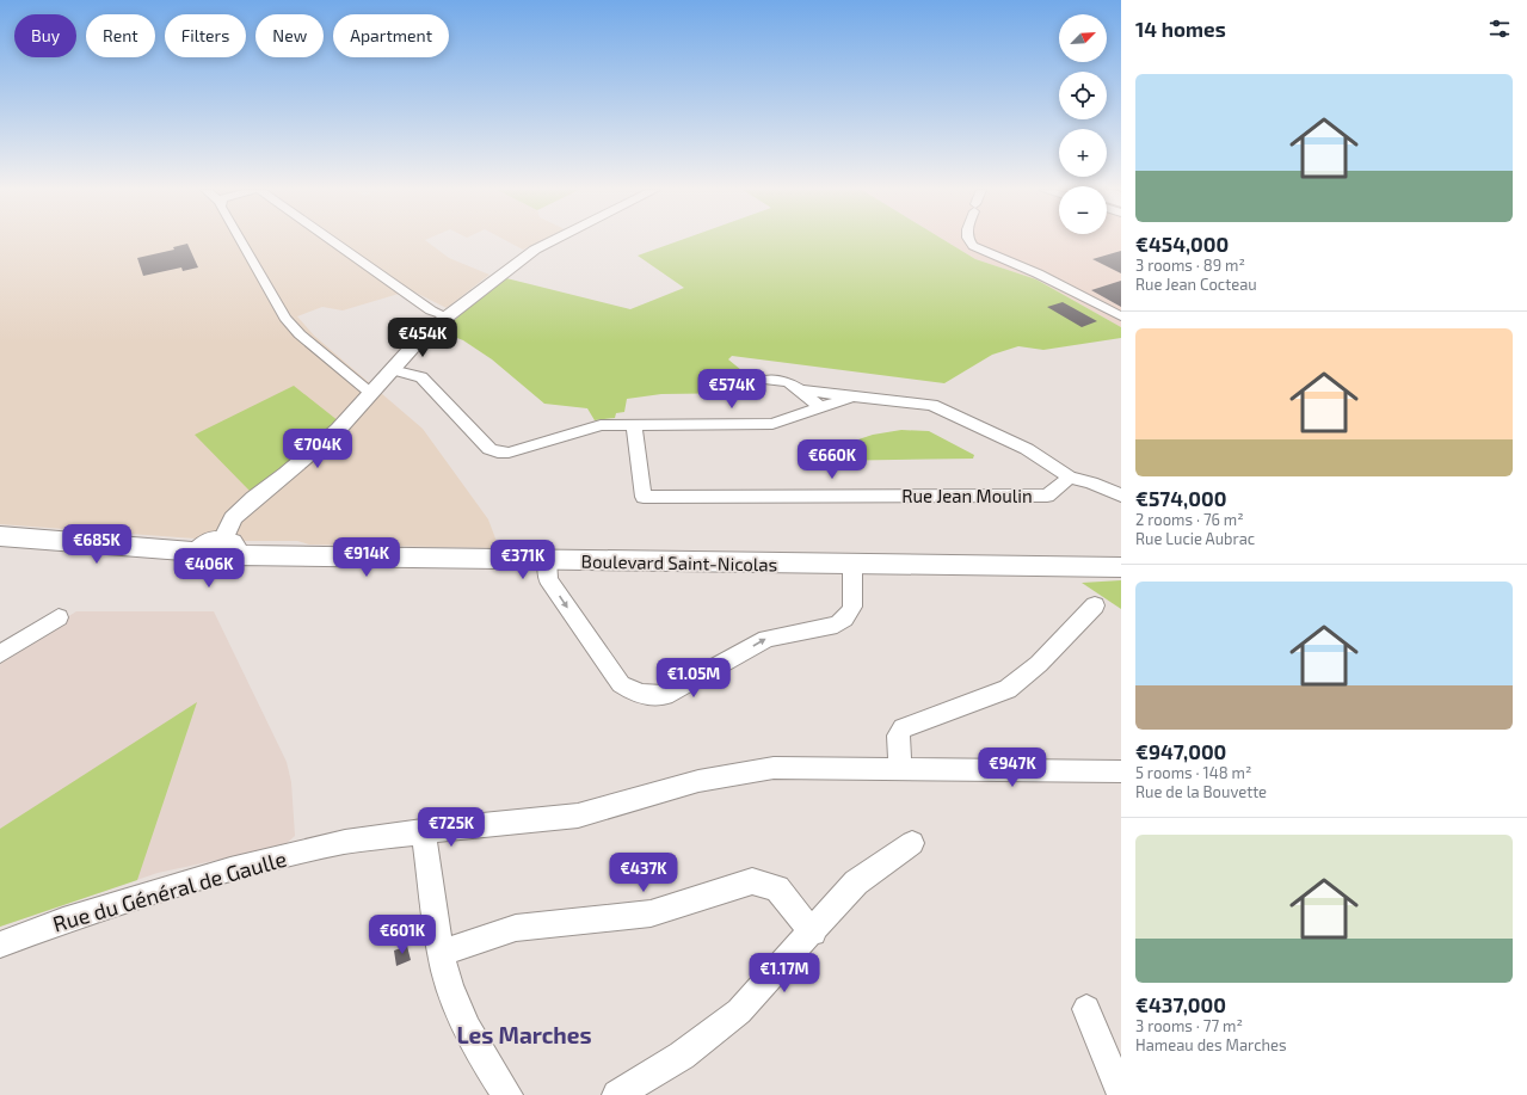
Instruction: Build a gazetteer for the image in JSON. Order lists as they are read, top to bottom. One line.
{"streets":{"main road":["Boulevard Saint-Nicolas"],"street":["Rue Jean Moulin","Rue du Général de Gaulle"]},"districts":["Les Marches"],"north":"top right","page":{"heading":"14 homes","map_buttons":["+","−"],"chip":["Buy","Rent","Filters","New","Apartment"],"list":[{"name":"€454,000","note":"3 rooms · 89 m² · Rue Jean Cocteau"},{"name":"€574,000","note":"2 rooms · 76 m² · Rue Lucie Aubrac"},{"name":"€947,000","note":"5 rooms · 148 m² · Rue de la Bouvette"},{"name":"€437,000","note":"3 rooms · 77 m² · Hameau des Marches"}],"price":["€454K","€574K","€704K","€660K","€685K","€914K","€371K","€406K","€1.05M","€947K","€725K","€437K","€601K","€1.17M"]}}
